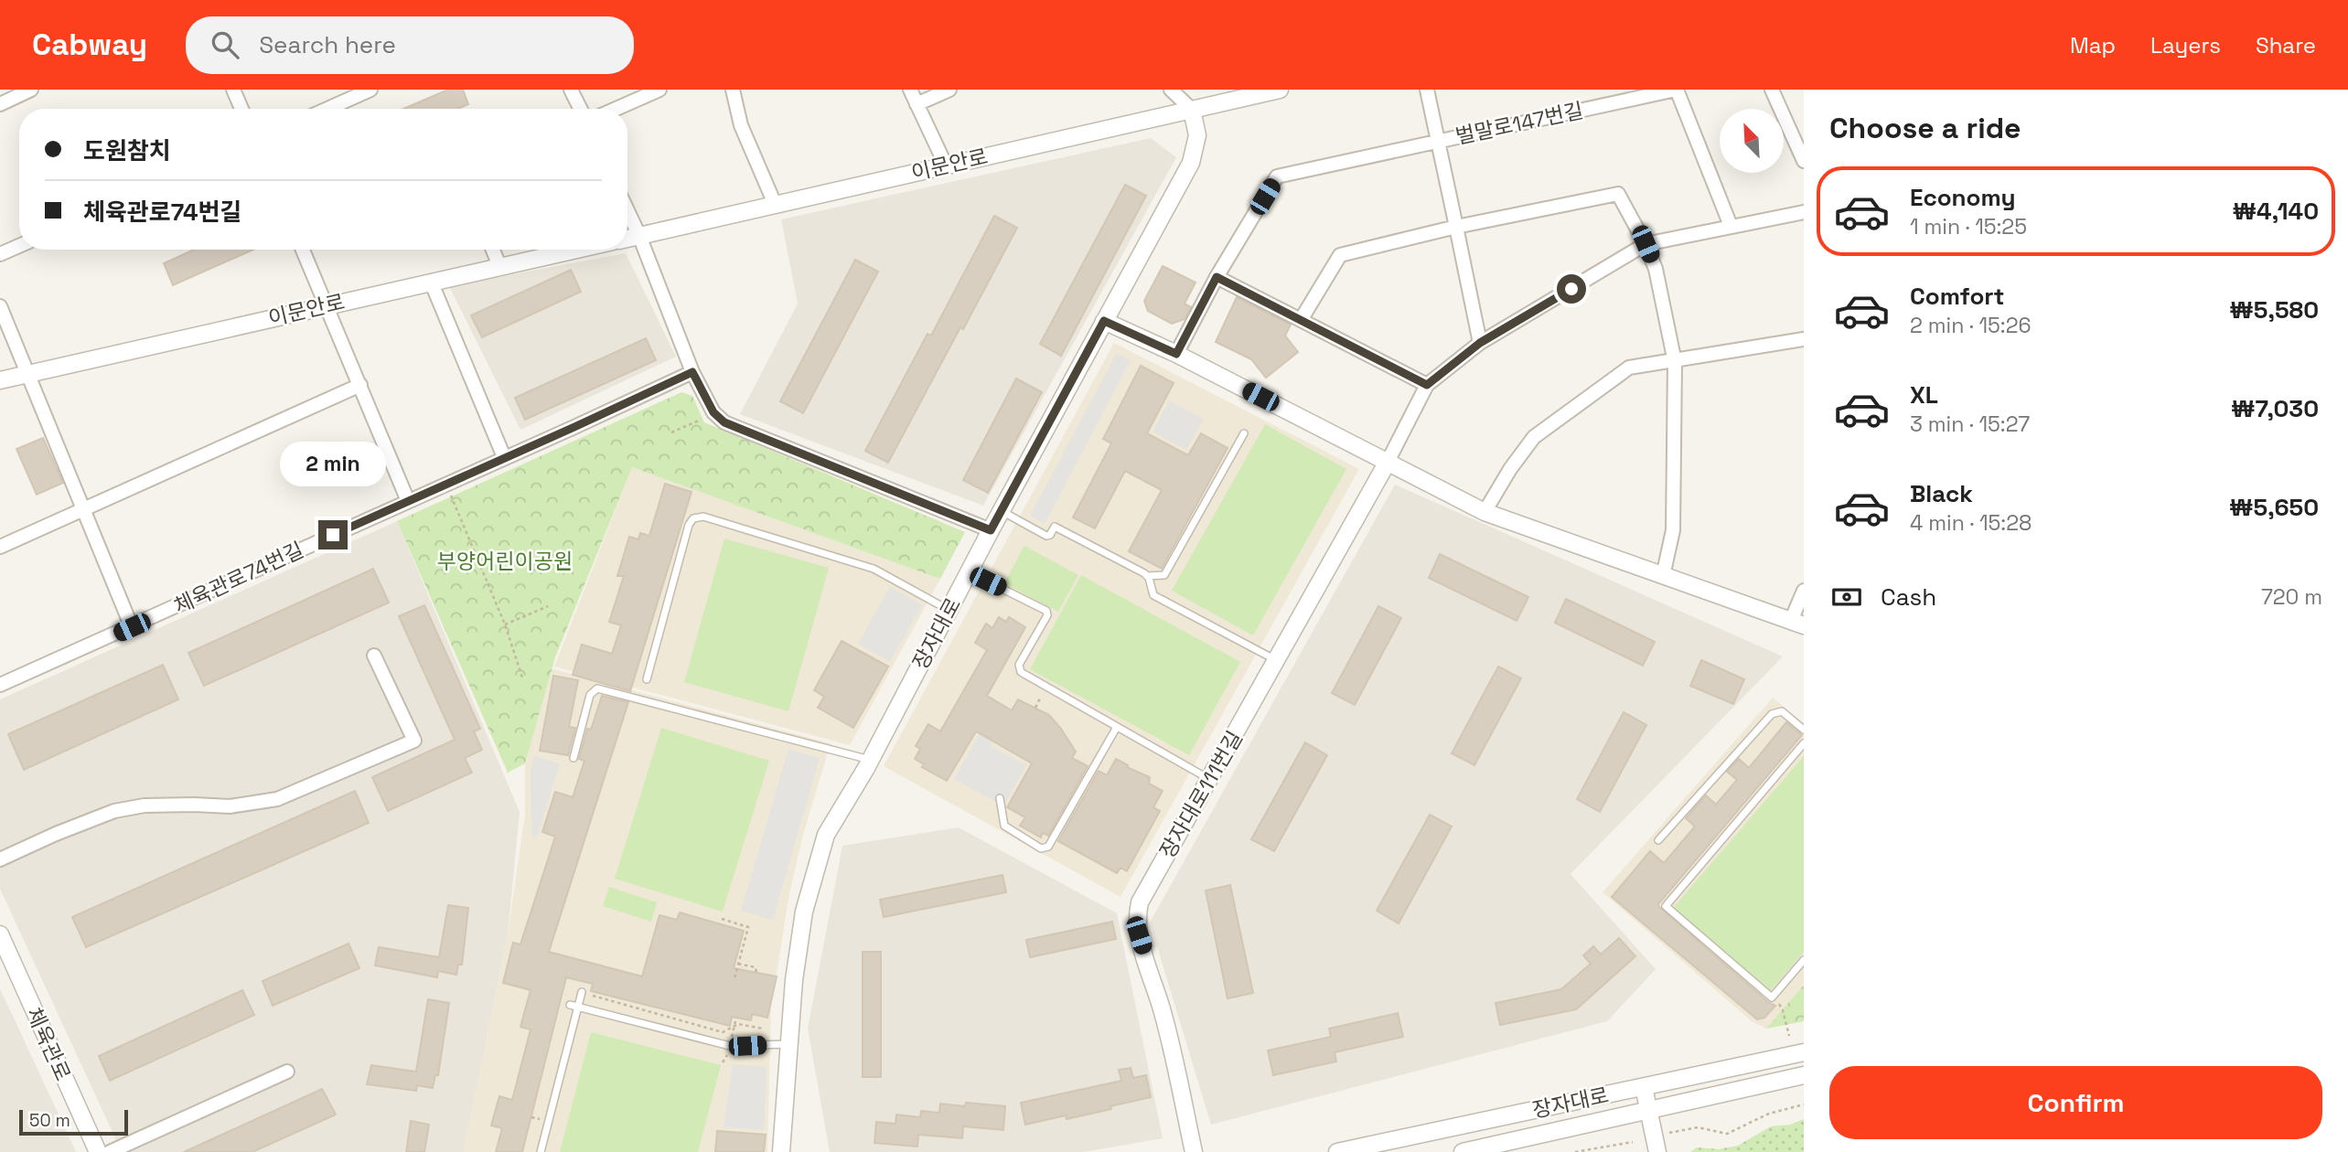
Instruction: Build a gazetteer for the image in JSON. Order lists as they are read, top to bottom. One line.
{"streets":{"street":["벌말로147번길","이문안로","체육관로74번길","장자대로","장자대로111번길","체육관로"]},"crossings":[["이문안로","장자대로"]],"parks":["부양어린이공원"],"scale_bar":"50 m","north":"top left","page":{"header":"Cabway","search":"Search here","nav":["Map","Layers","Share"],"heading":"Choose a ride","banner":["도원참치","체육관로74번길"],"list":[{"name":"Economy","note":"1 min · 15:25","value":"₩4,140"},{"name":"Comfort","note":"2 min · 15:26","value":"₩5,580"},{"name":"XL","note":"3 min · 15:27","value":"₩7,030"},{"name":"Black","note":"4 min · 15:28","value":"₩5,650"}],"bubble":"2 min","pay":["Cash","720 m"],"buttons":"Confirm","scale":"50 m"}}
